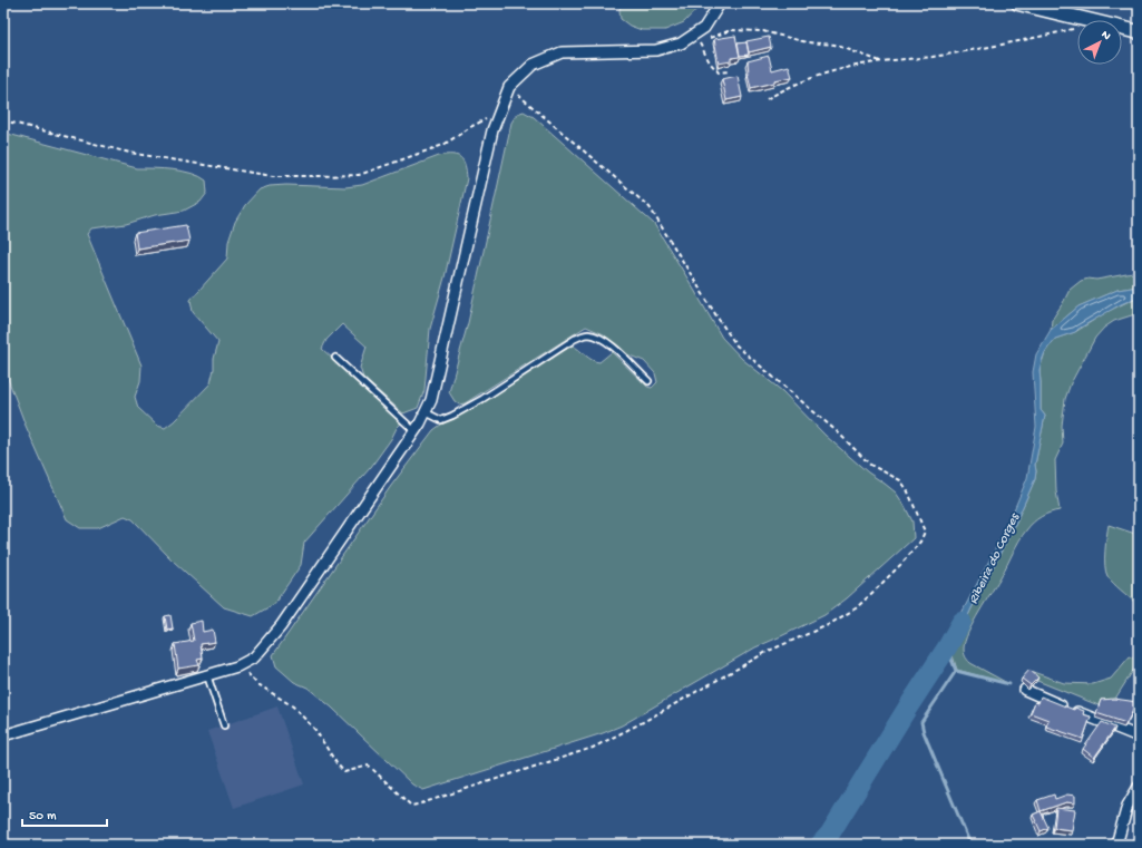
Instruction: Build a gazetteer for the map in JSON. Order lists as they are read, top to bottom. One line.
{"water":["Ribeira do Corges"],"scale_bar":"50 m","north":"top right"}
